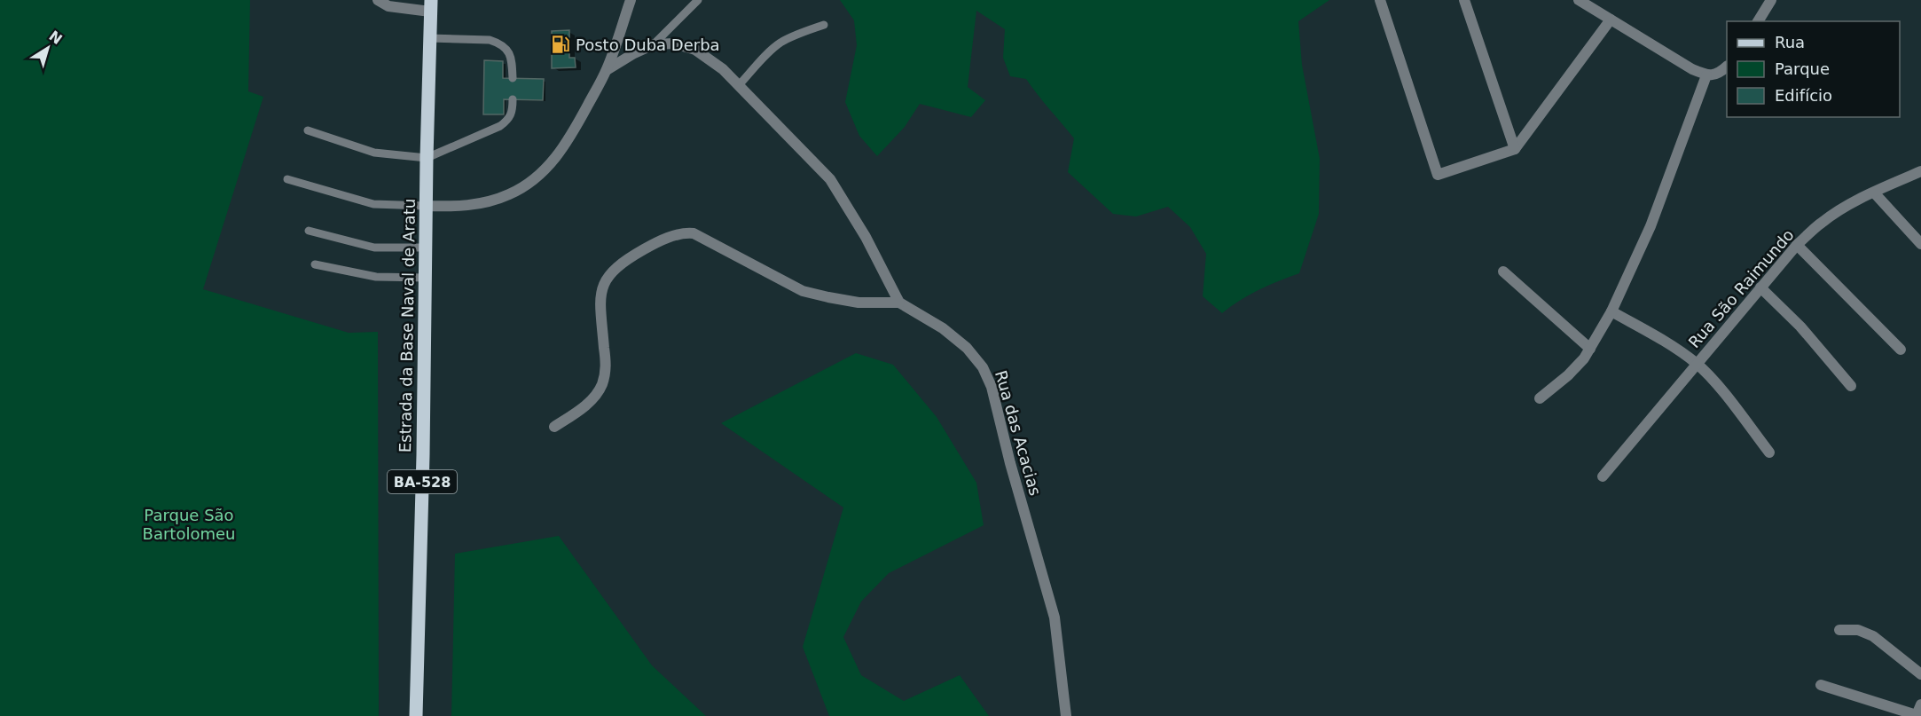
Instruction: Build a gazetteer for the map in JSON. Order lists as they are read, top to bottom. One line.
{"streets":{"main road":["Estrada da Base Naval de Aratu","BA-528"],"street":["Rua São Raimundo","Rua das Acacias"]},"parks":["Parque São Bartolomeu"],"places":{"fuel station":["Posto Duba Derba"]},"legend":["Rua","Parque","Edifício"],"north":"top right"}
